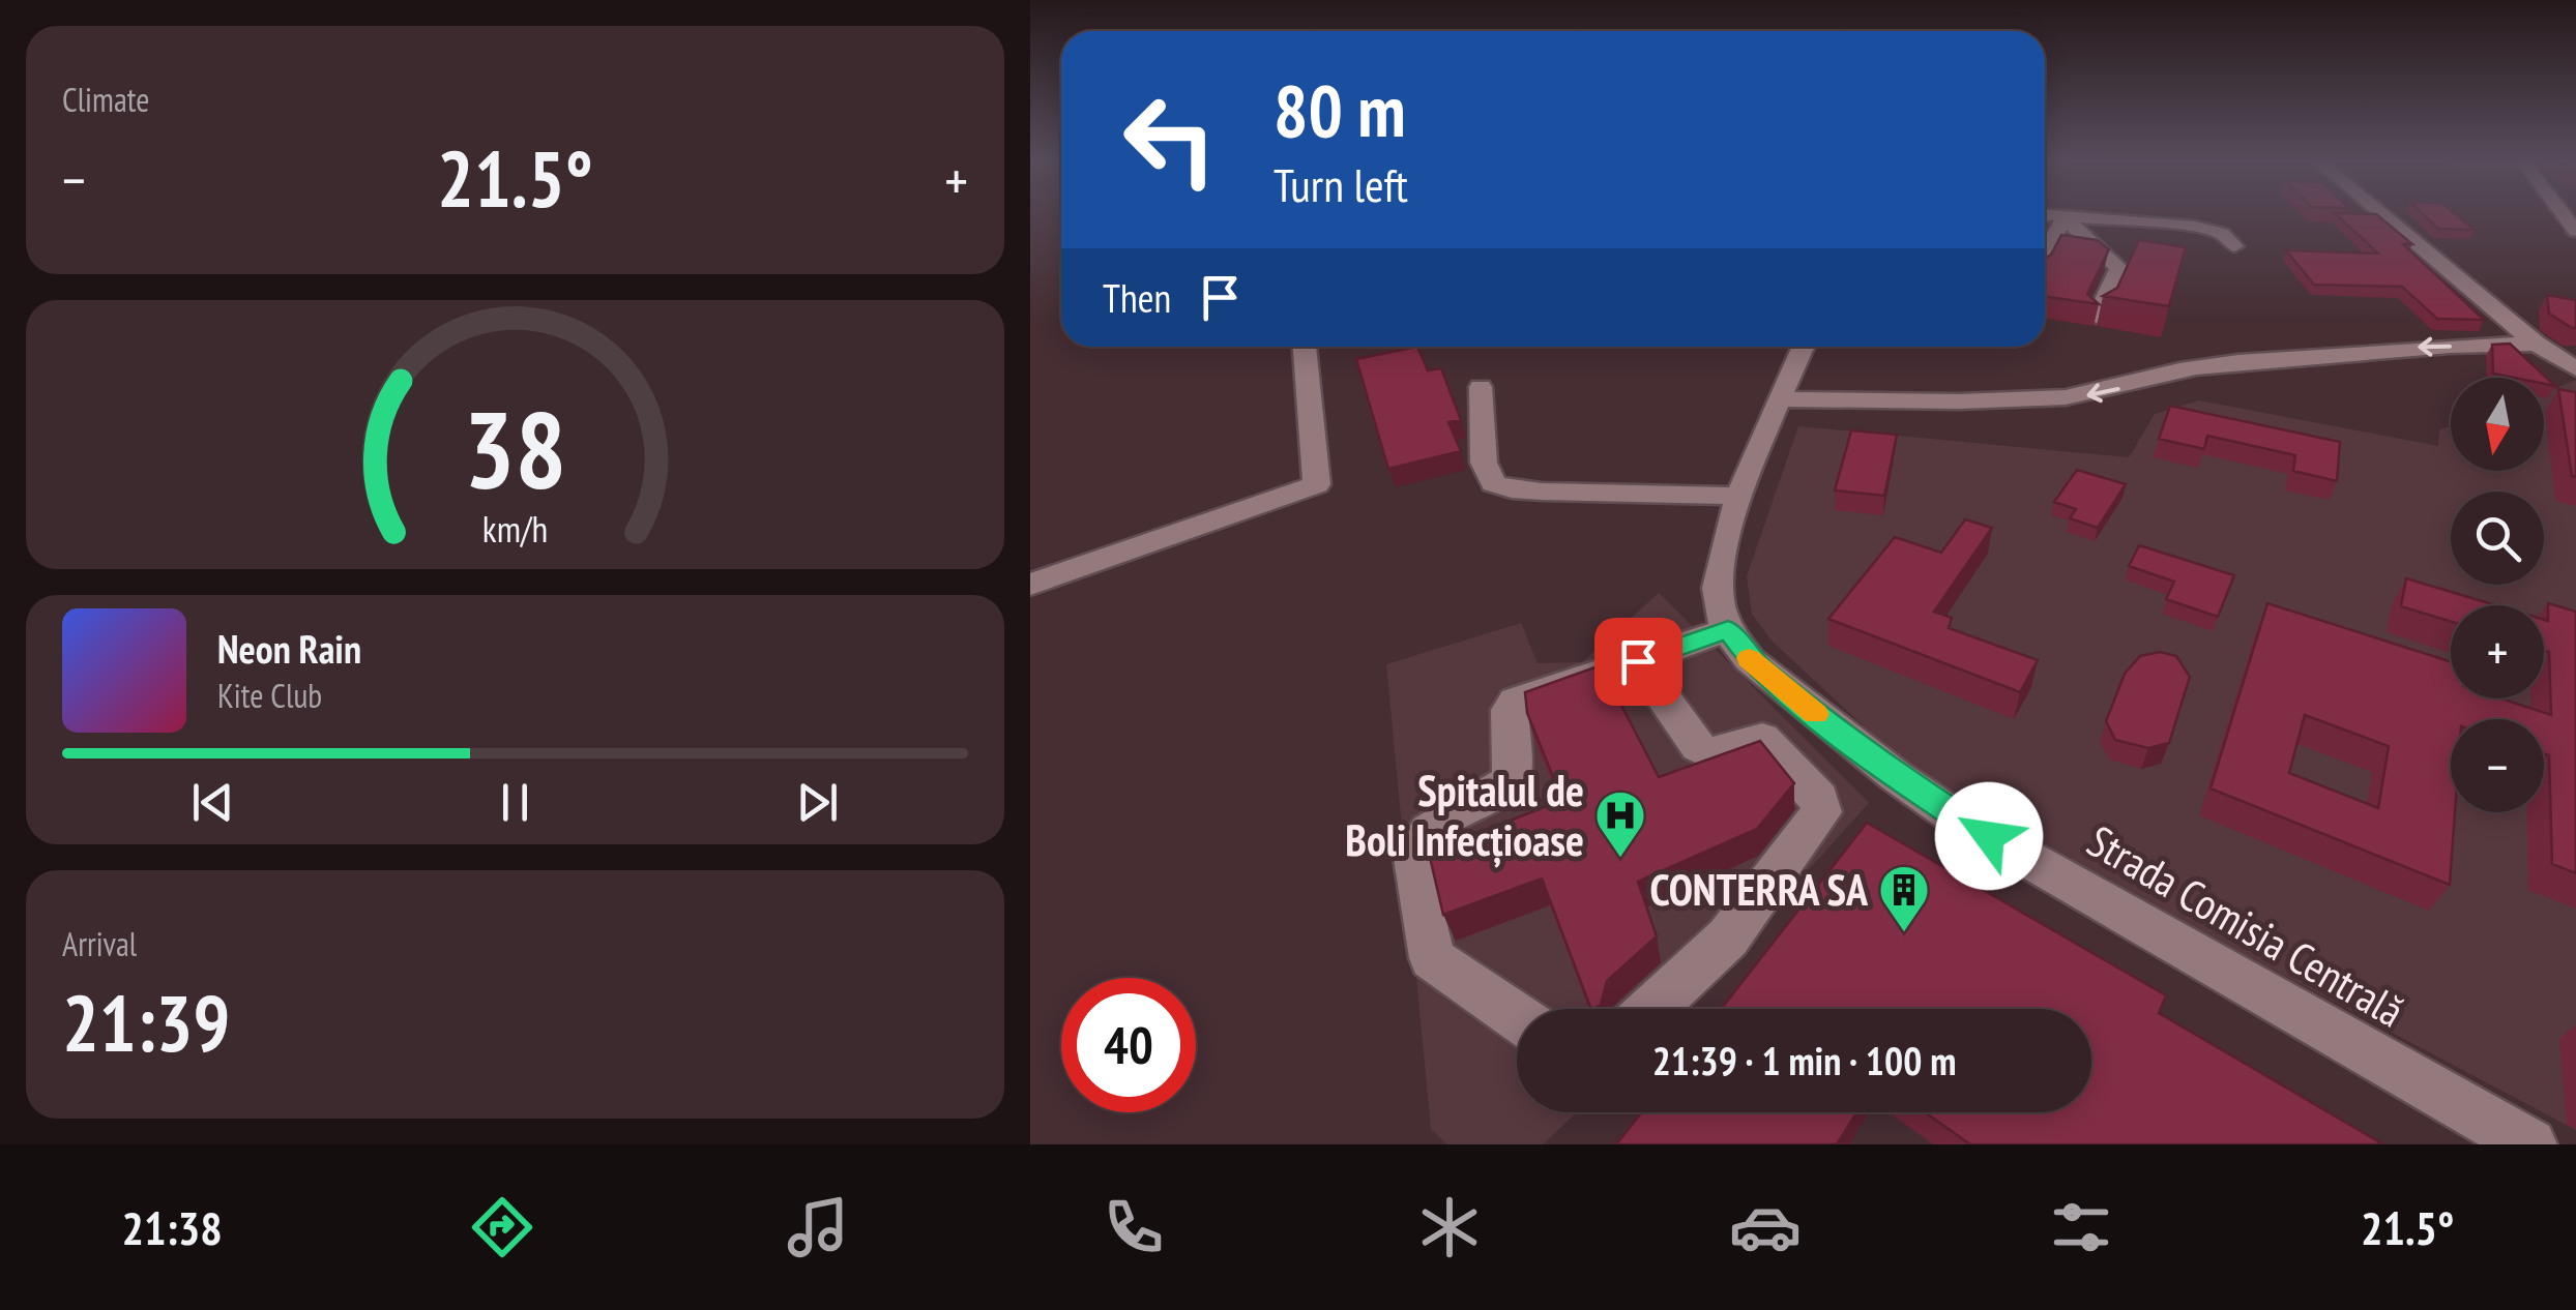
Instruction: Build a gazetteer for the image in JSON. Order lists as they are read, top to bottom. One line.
{"streets":{"street":["Strada Comisia Centrală"]},"places":{"hospital":["Spitalul de Boli Infecțioase"],"building":["CONTERRA SA"]},"north":"bottom","page":{"tile":["Climate",["Arrival","21:39"]],"turn":["80 m","Turn left"],"heat":["−","21.5°","+"],"then":"Then","map_buttons":["+","−"],"song":["Neon Rain","Kite Club"],"limit":"40","trip":"21:39 · 1 min · 100 m","tabs":["21:38","21.5°"],"gauge":["38","km/h"]}}
